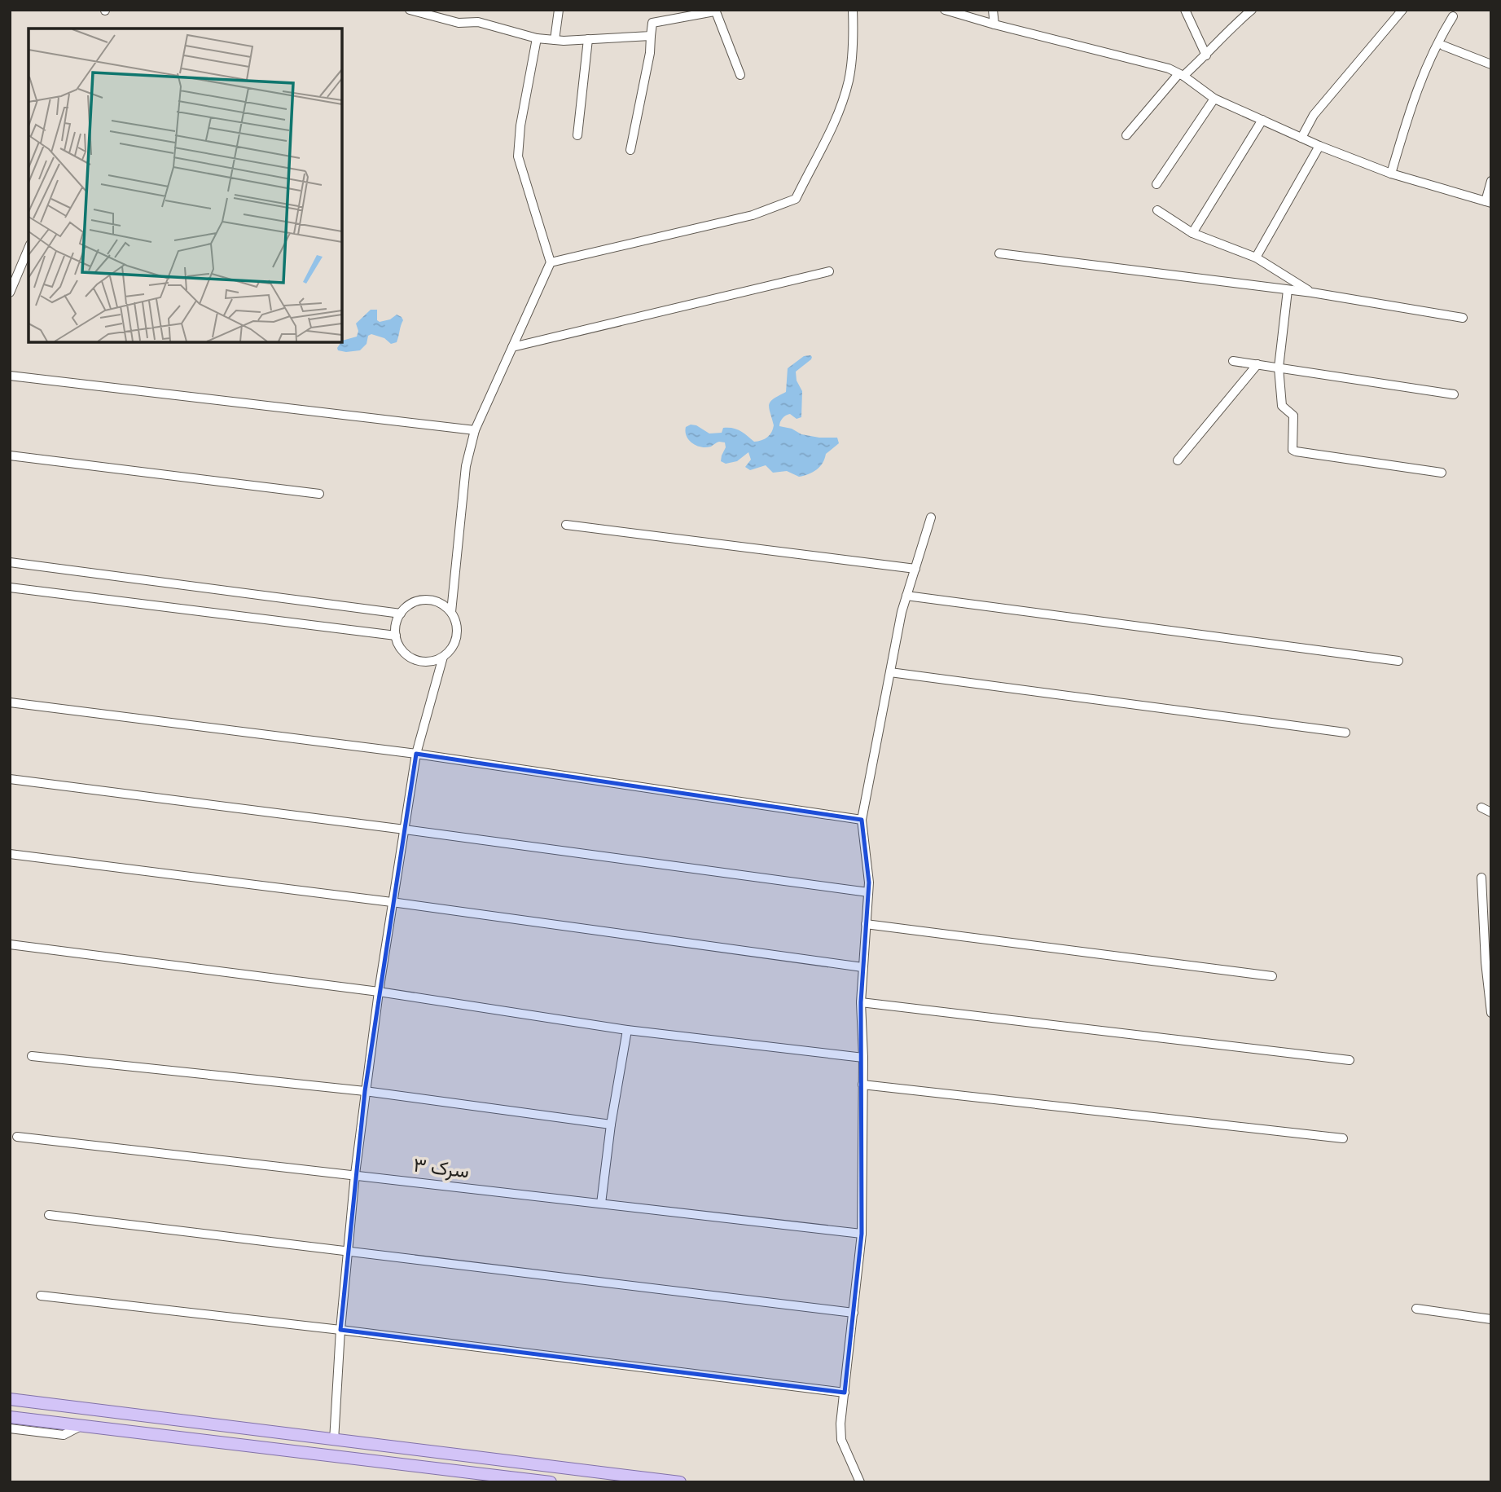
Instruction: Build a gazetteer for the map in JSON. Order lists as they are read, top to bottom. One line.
{"streets":{"street":["سرک ۳"]}}
